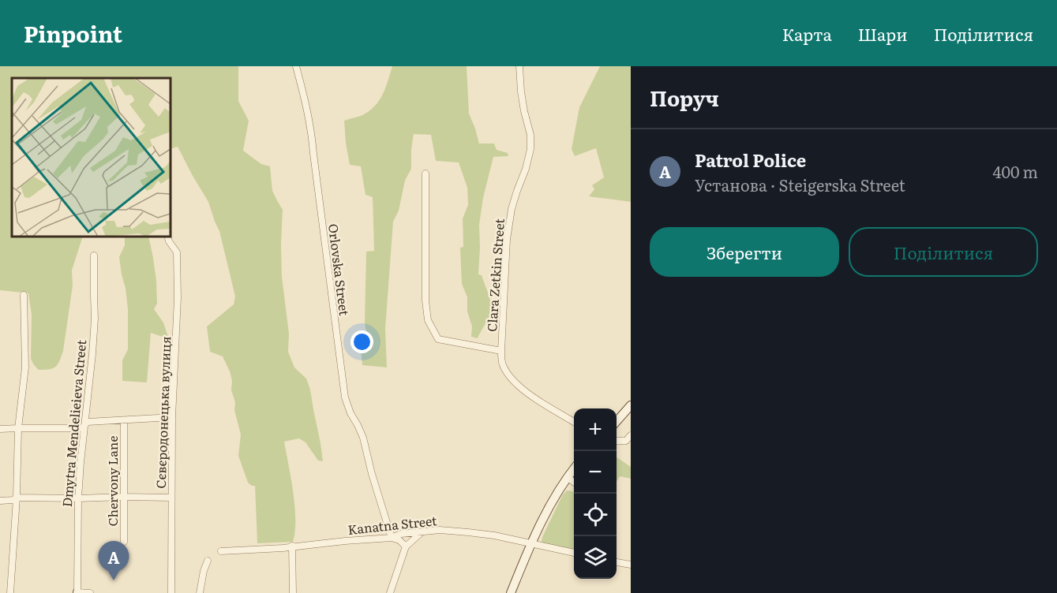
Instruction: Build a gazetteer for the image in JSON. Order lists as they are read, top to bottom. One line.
{"streets":{"street":["Orlovska Street","Clara Zetkin Street","Сєвєродонецька вулиця","Dmytra Mendelieieva Street","Chervony Lane","Kanatna Street"]},"crossings":[["Orlovska Street","Kanatna Street"]],"page":{"header":"Pinpoint","nav":["Карта","Шари","Поділитися"],"heading":"Поруч","list":[{"mark":"A","name":"Patrol Police","note":"Установа · Steigerska Street","value":"400 m"}],"buttons":["Зберегти","Поділитися"],"map_buttons":["+","−"],"pins":"A"}}
